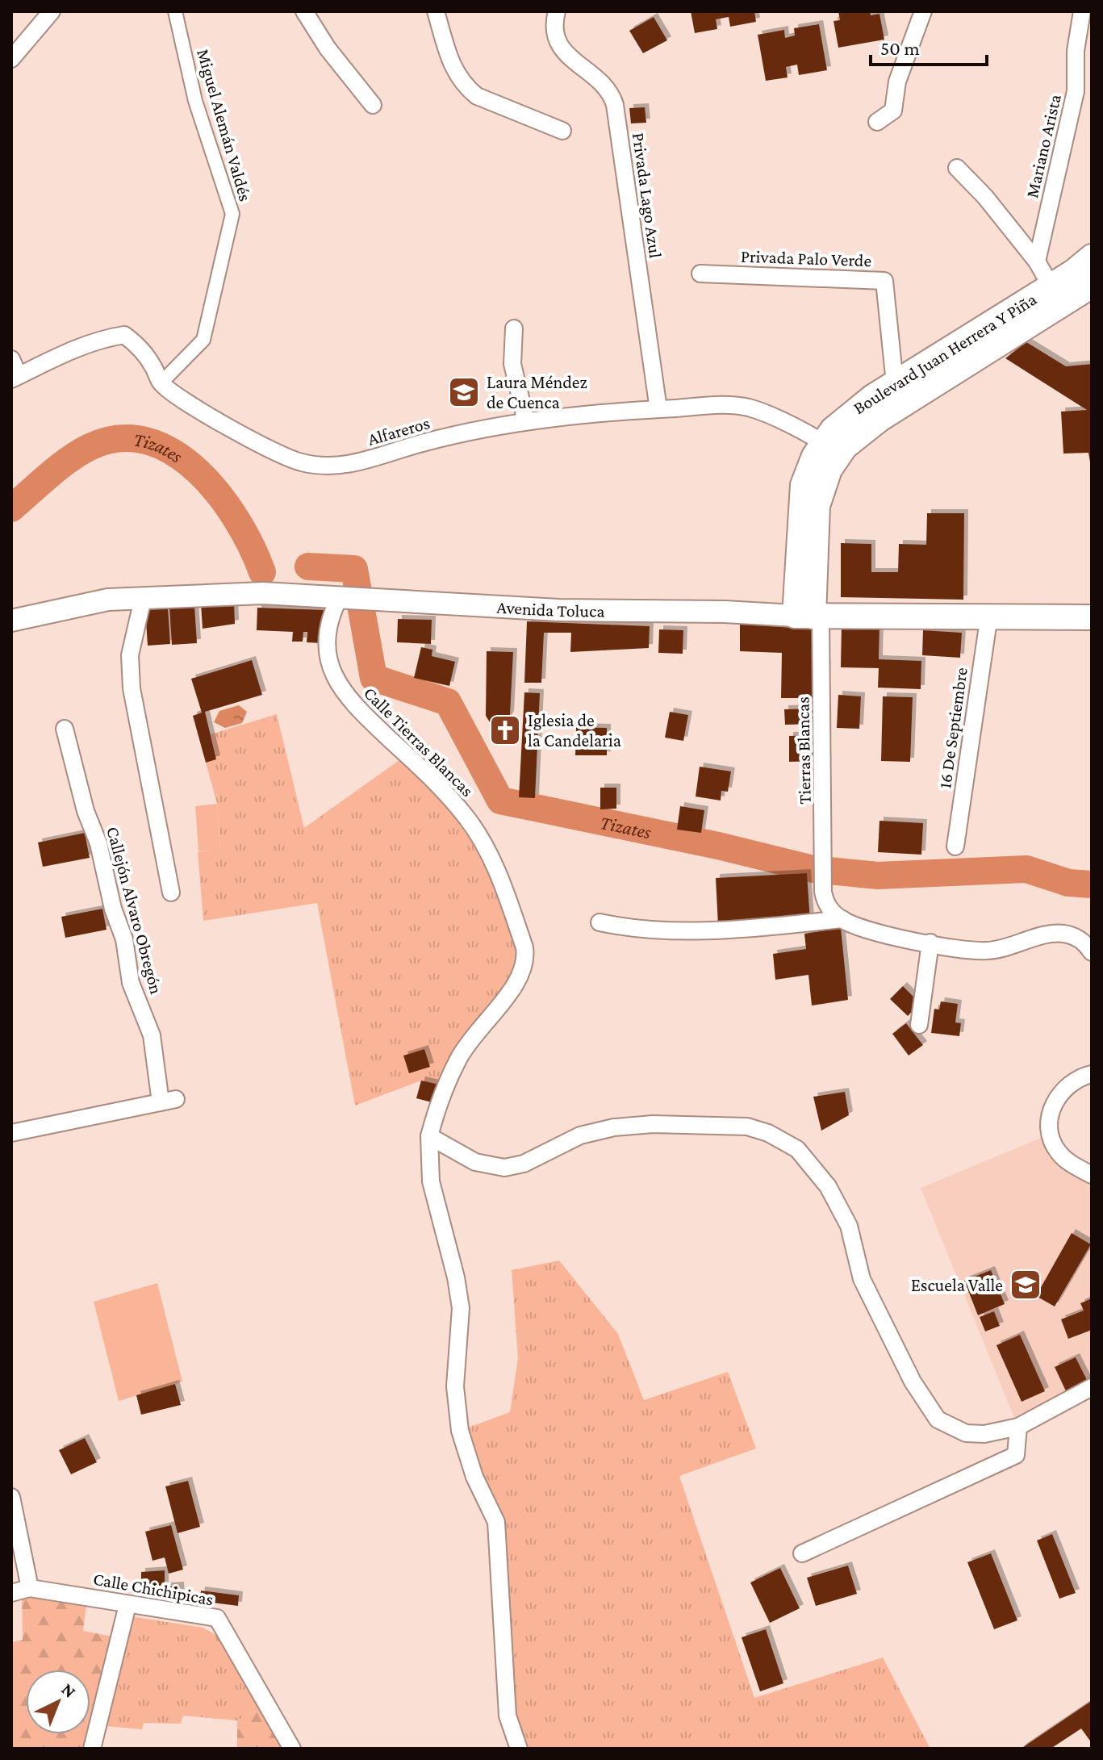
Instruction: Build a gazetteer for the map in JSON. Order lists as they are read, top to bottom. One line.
{"streets":{"main road":["Boulevard Juan Herrera Y Piña","Avenida Toluca"],"street":["Miguel Alemán Valdés","Mariano Arista","Privada Lago Azul","Privada Palo Verde","Alfareros","16 De Septiembre","Calle Tierras Blancas","Tierras Blancas","Callejón Alvaro Obregón","Calle Chichipicas"]},"crossings":[["Miguel Alemán Valdés","Alfareros"],["Privada Lago Azul","Alfareros"],["Privada Palo Verde","Boulevard Juan Herrera Y Piña"],["Boulevard Juan Herrera Y Piña","Alfareros"],["Boulevard Juan Herrera Y Piña","Avenida Toluca"],["Boulevard Juan Herrera Y Piña","Tierras Blancas"],["Avenida Toluca","16 De Septiembre"],["Avenida Toluca","Calle Tierras Blancas"],["Avenida Toluca","Tierras Blancas"]],"water":["Tizates"],"places":{"school or university":["Laura Méndez de Cuenca","Escuela Valle"],"church":["Iglesia de la Candelaria"]},"scale_bar":"50 m","north":"top right"}
